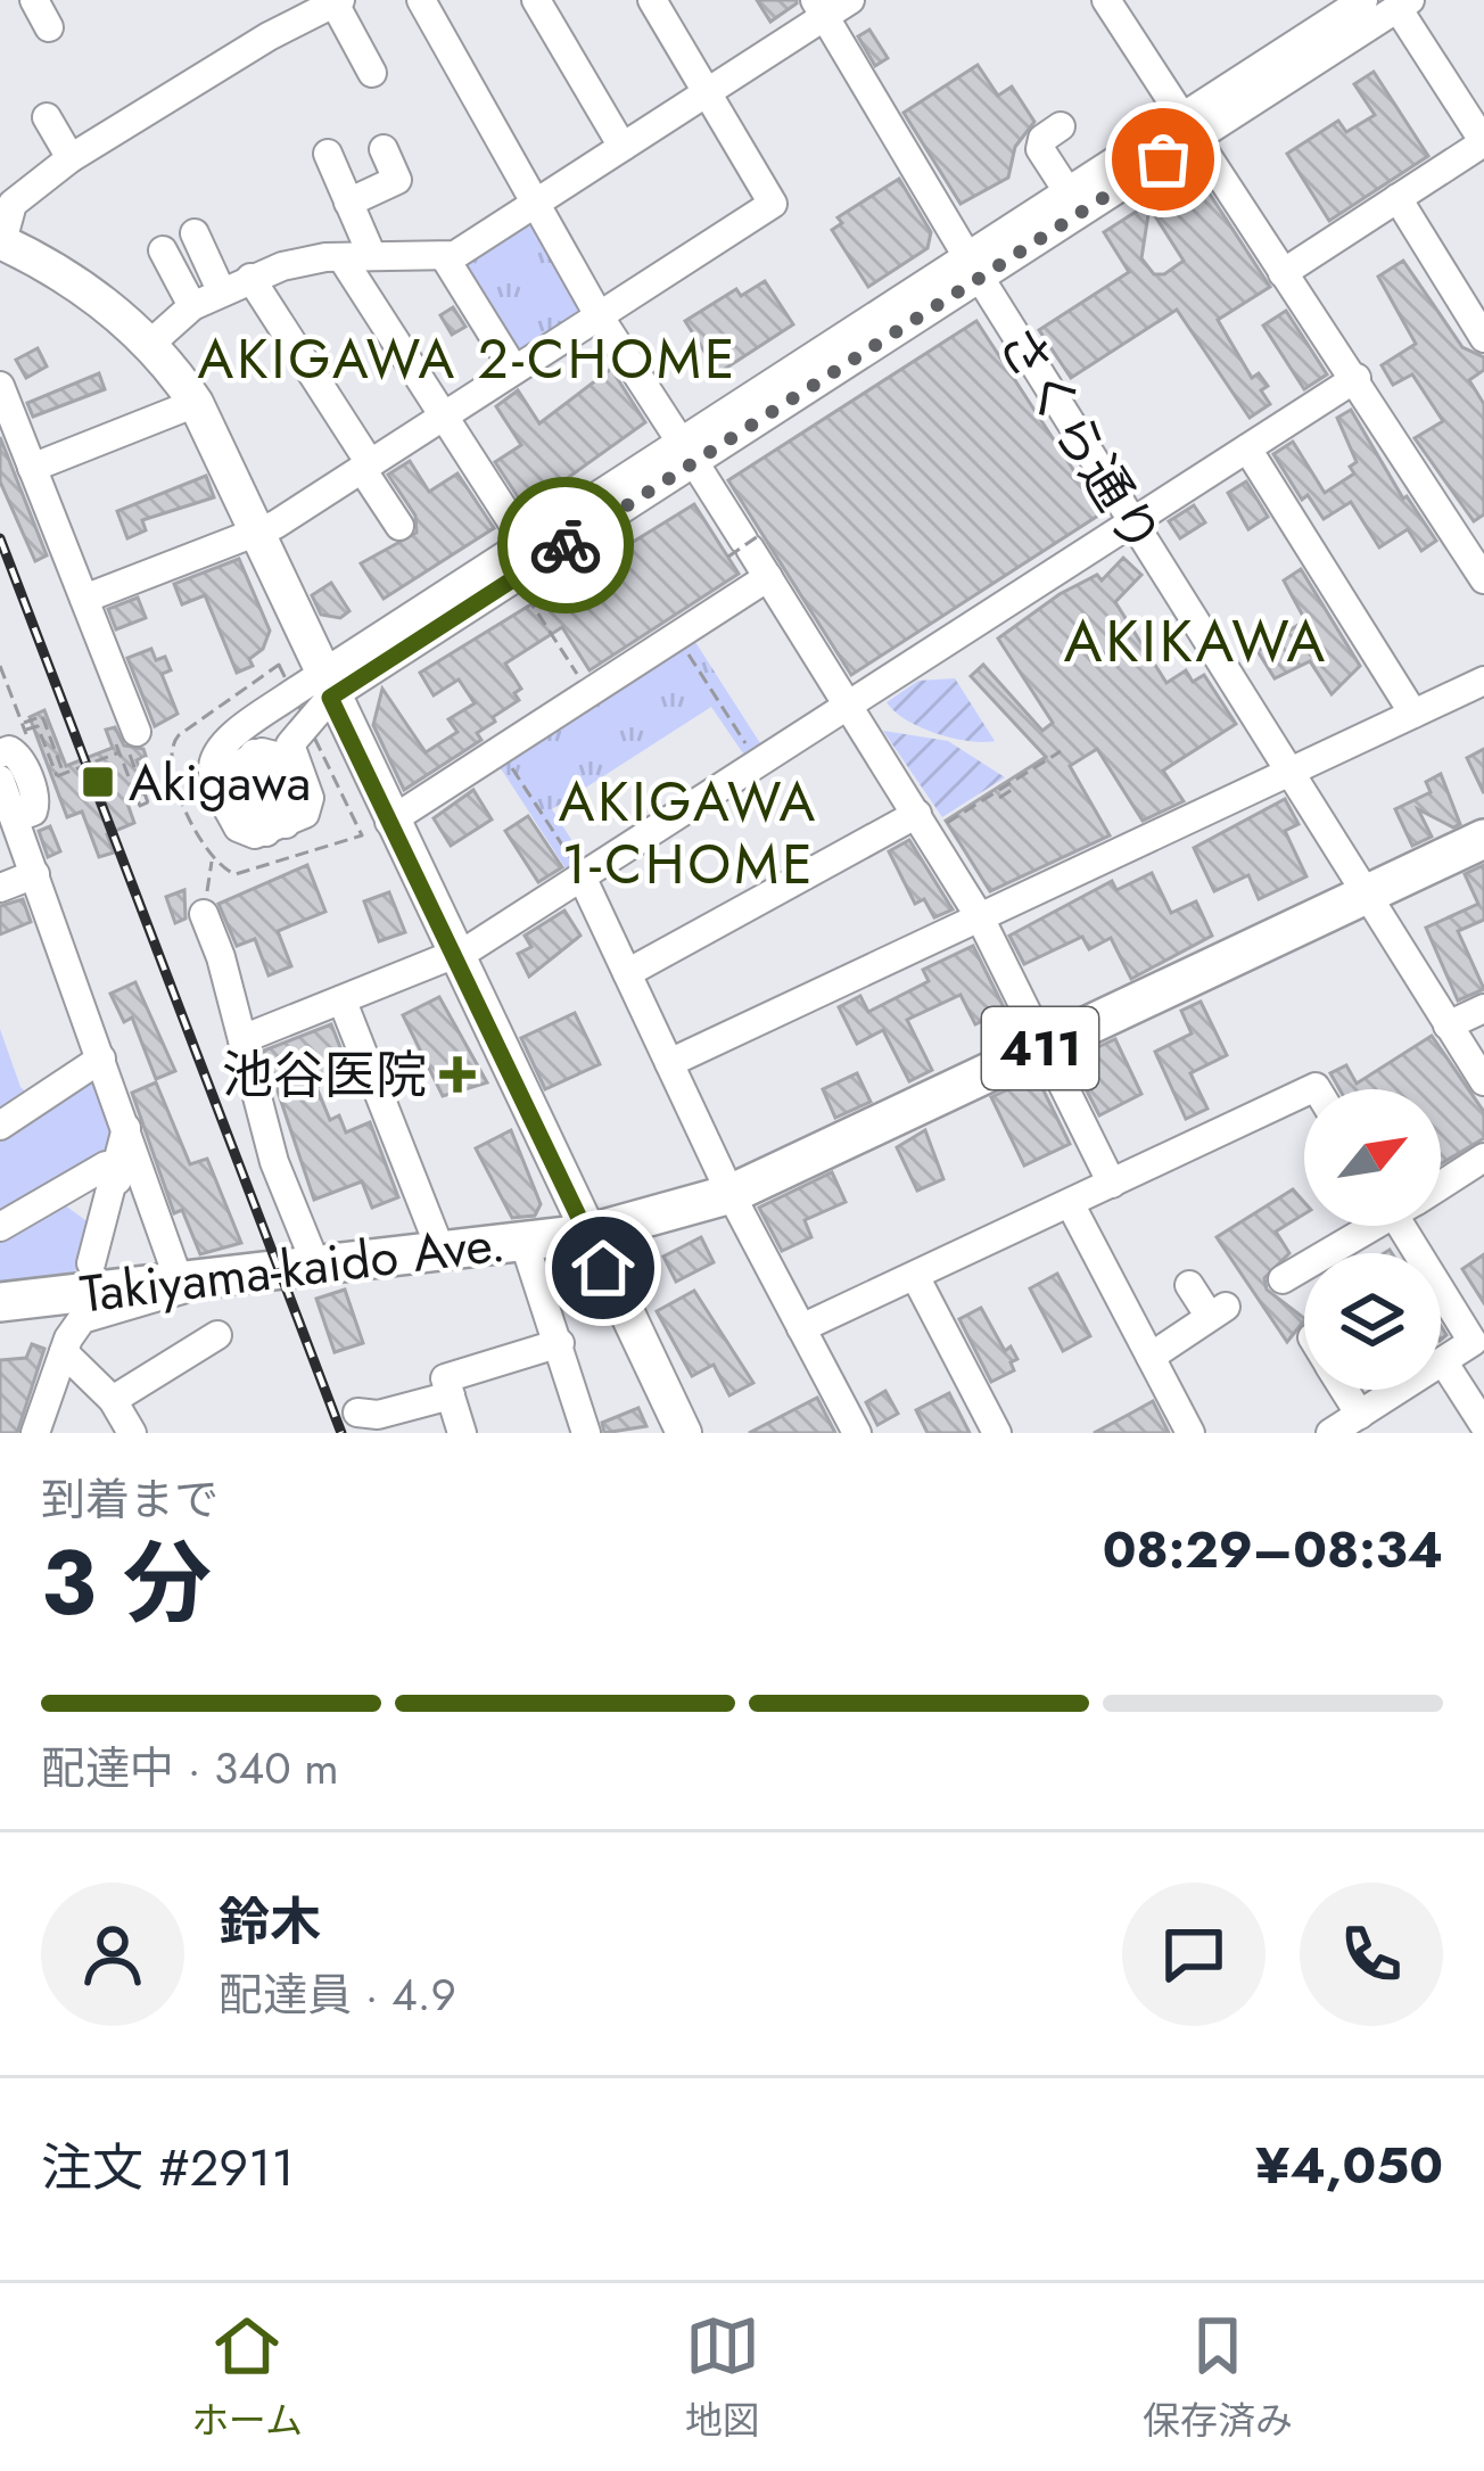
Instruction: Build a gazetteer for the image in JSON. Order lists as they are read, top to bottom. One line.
{"streets":{"highway":["411","Takiyama-kaido Ave."],"street":["さくら通り"]},"crossings":[["さくら通り","Takiyama-kaido Ave."]],"districts":["AKIGAWA 2-CHOME","AKIKAWA","AKIGAWA 1-CHOME"],"places":{"transit":["Akigawa"],"health":["池谷医院"]},"north":"top right","page":{"heading":["3 分","到着まで","08:29–08:34"],"panel":["鈴木","配達員 · 4.9","注文 #2911","¥4,050"],"bar":"配達中 · 340 m","tabs":["ホーム","地図","保存済み"]}}
